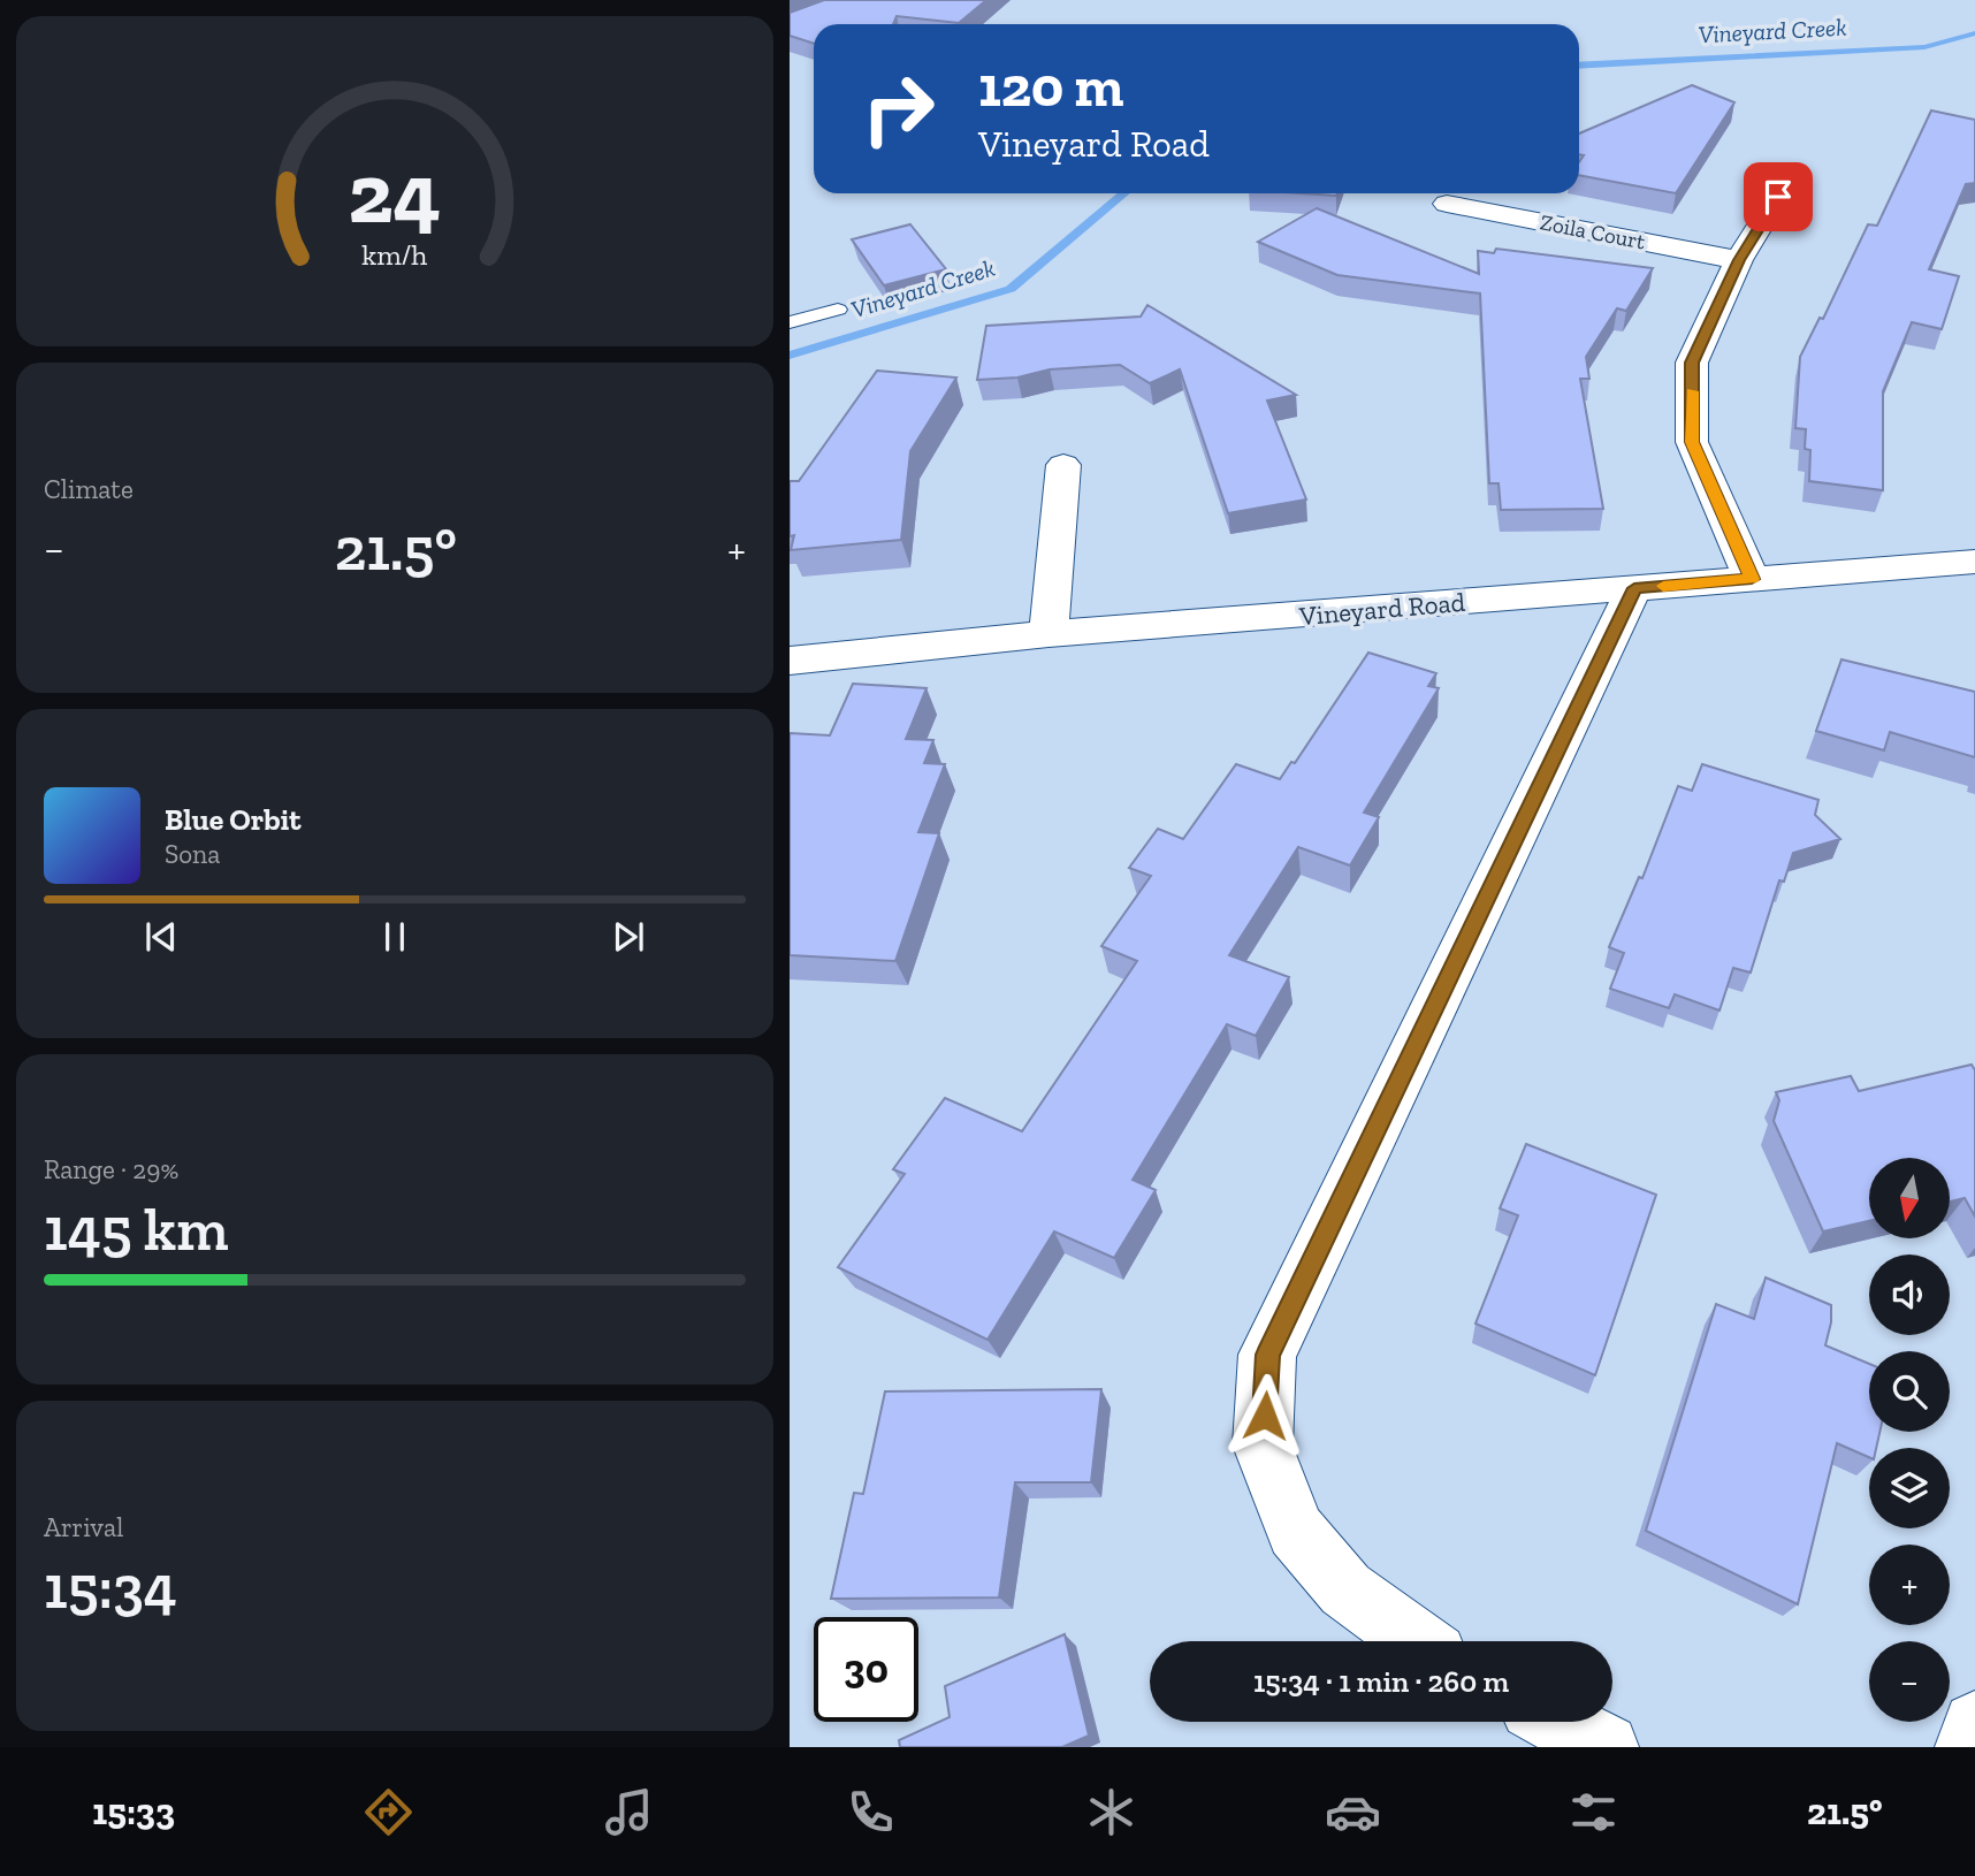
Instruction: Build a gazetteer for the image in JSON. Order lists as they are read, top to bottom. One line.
{"streets":{"street":["Zoila Court","Vineyard Road"]},"water":["Vineyard Creek"],"north":"bottom","page":{"turn":["120 m","Vineyard Road"],"tile":["Climate",["Range · 29%","145 km"],["Arrival","15:34"]],"heat":["−","21.5°","+"],"song":["Blue Orbit","Sona"],"map_buttons":["+","−"],"limit":"30","trip":"15:34 · 1 min · 260 m","tabs":["15:33","21.5°"],"gauge":["24","km/h"]}}
